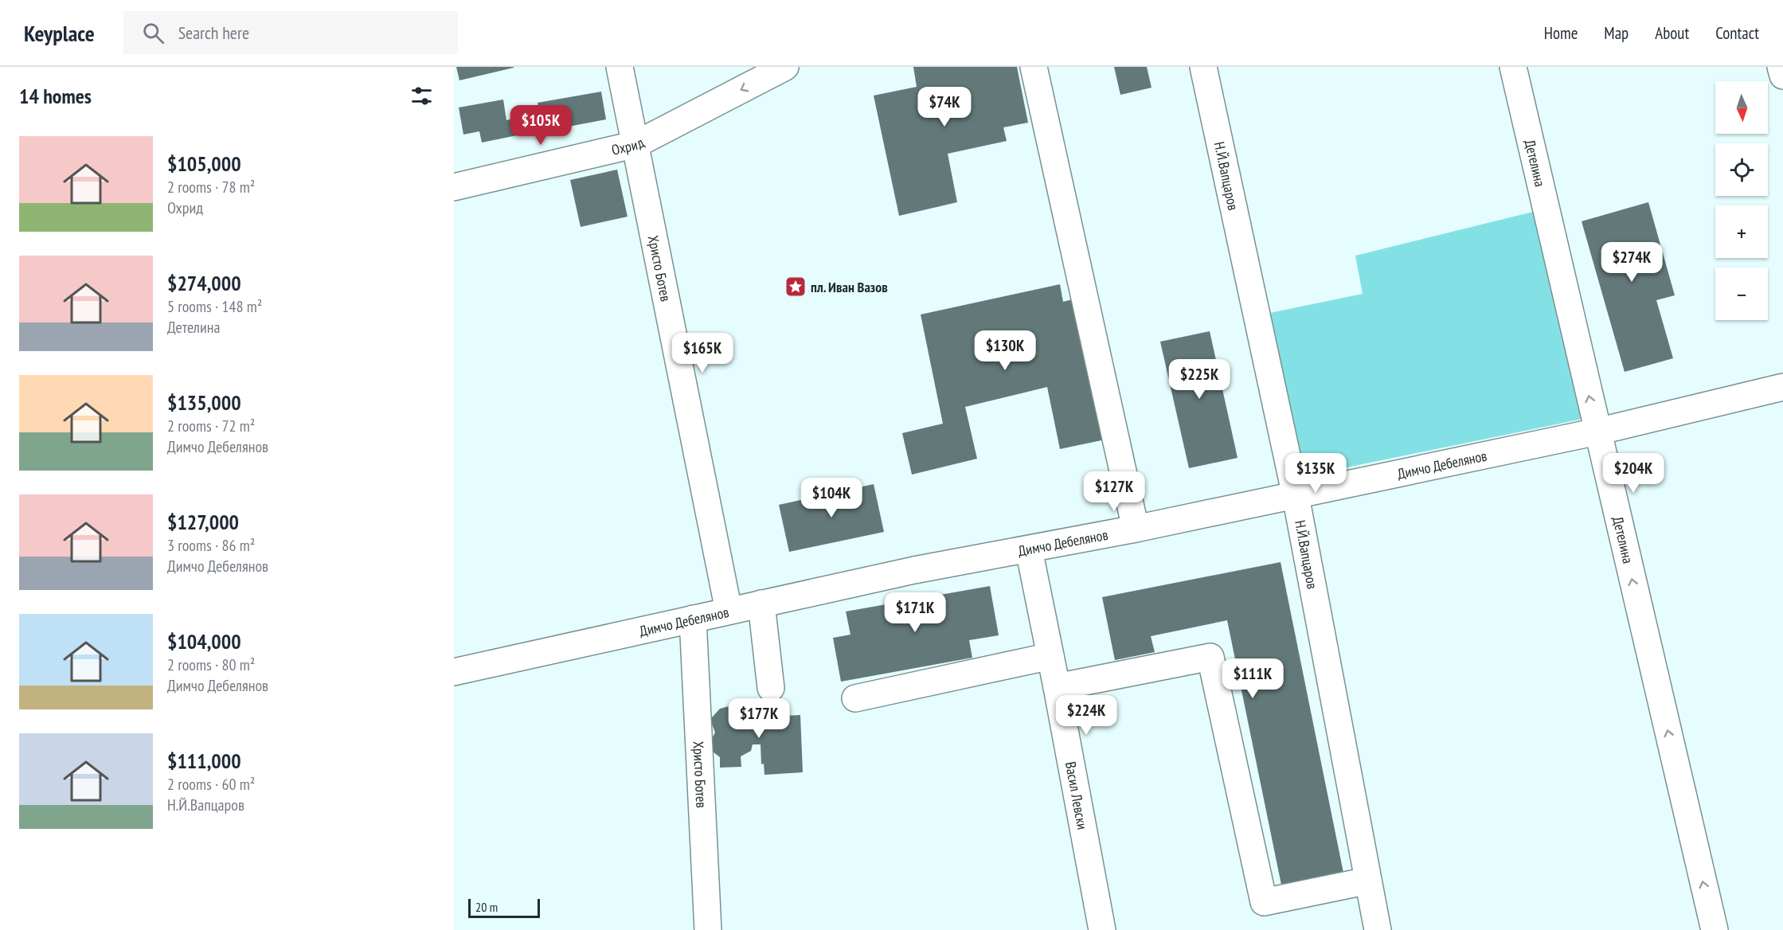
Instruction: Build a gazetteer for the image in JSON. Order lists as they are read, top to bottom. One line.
{"streets":{"street":["Охрид","Детелина","Н.Й.Вапцаров","Христо Ботев","Димчо Дебелянов","Васил Левски"]},"crossings":[["Охрид","Христо Ботев"],["Детелина","Димчо Дебелянов"],["Н.Й.Вапцаров","Димчо Дебелянов"],["Христо Ботев","Димчо Дебелянов"],["Димчо Дебелянов","Васил Левски"]],"one_way":["Охрид","Детелина"],"places":{"place":["пл. Иван Вазов"]},"scale_bar":"20 m","north":"bottom","page":{"header":"Keyplace","search":"Search here","nav":["Home","Map","About","Contact"],"heading":"14 homes","map_buttons":["+","−"],"price":["$74K","$105K","$274K","$130K","$165K","$225K","$135K","$204K","$127K","$104K","$171K","$111K","$224K","$177K"],"list":[{"name":"$105,000","note":"2 rooms · 78 m² · Охрид"},{"name":"$274,000","note":"5 rooms · 148 m² · Детелина"},{"name":"$135,000","note":"2 rooms · 72 m² · Димчо Дебелянов"},{"name":"$127,000","note":"3 rooms · 86 m² · Димчо Дебелянов"},{"name":"$104,000","note":"2 rooms · 80 m² · Димчо Дебелянов"},{"name":"$111,000","note":"2 rooms · 60 m² · Н.Й.Вапцаров"}],"scale":"20 m"}}
